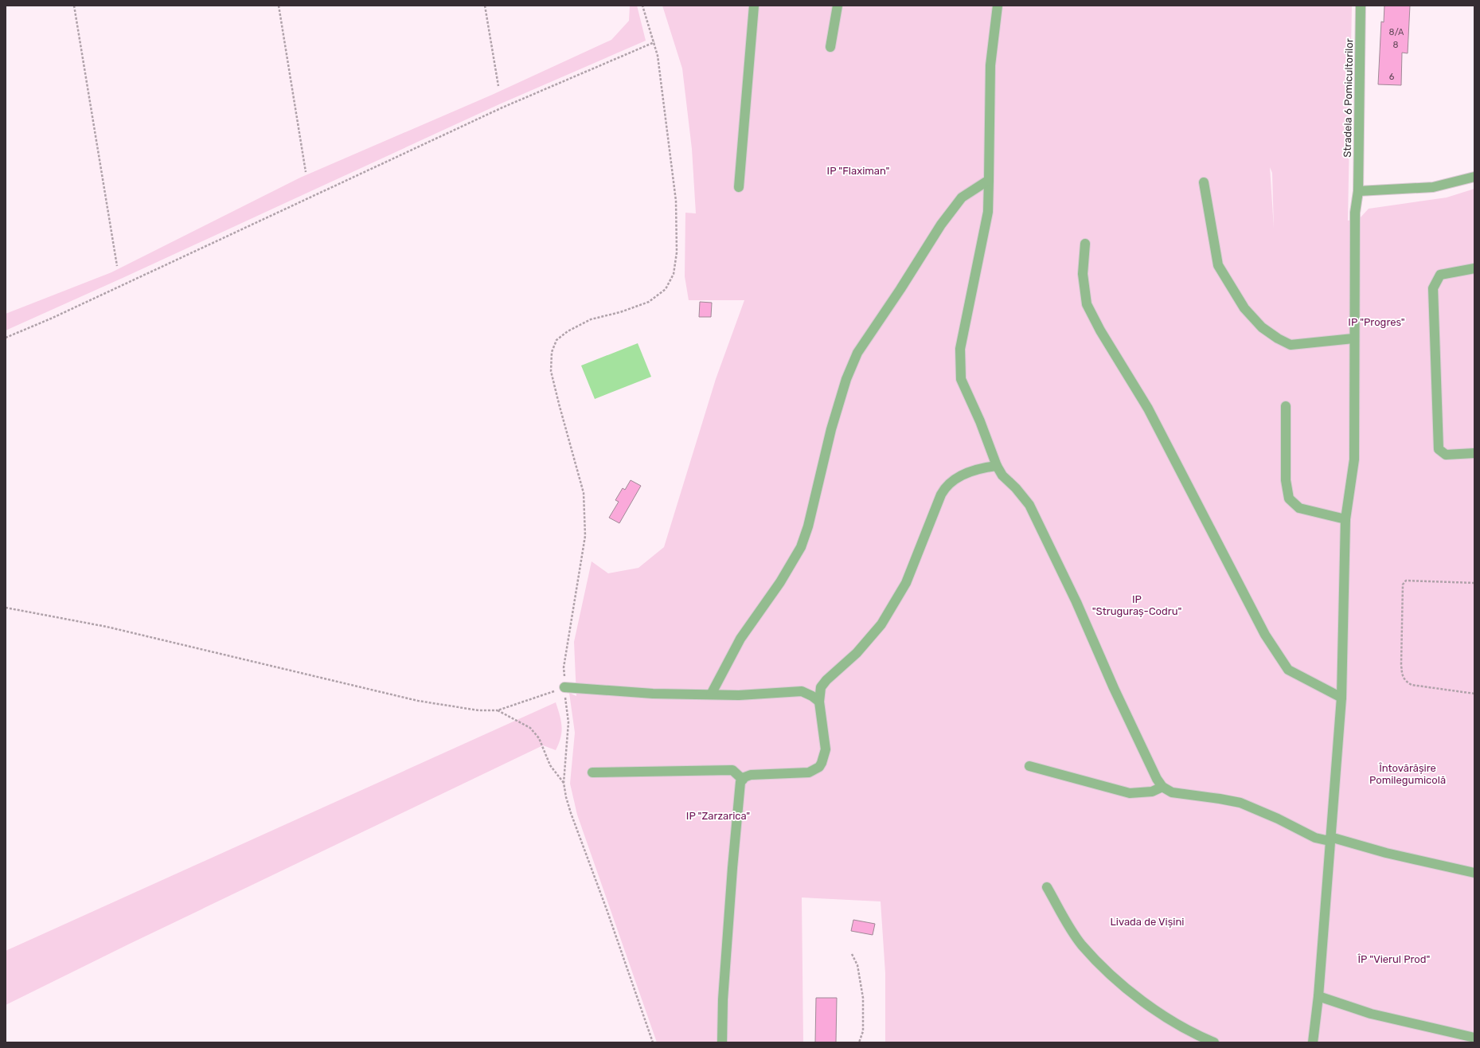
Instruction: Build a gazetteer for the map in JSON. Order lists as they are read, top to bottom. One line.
{"streets":{"street":["Stradela 6 Pomicultorilor"]},"parks":["IP \"Flaximan\"","IP \"Progres\"","IP \"Struguraș-Codru\"","Întovărășire Pomilegumicolă","IP \"Zarzarica\"","Livada de Vișini","ÎP \"Vierul Prod\""],"house_numbers":["8/A","8","6"]}
